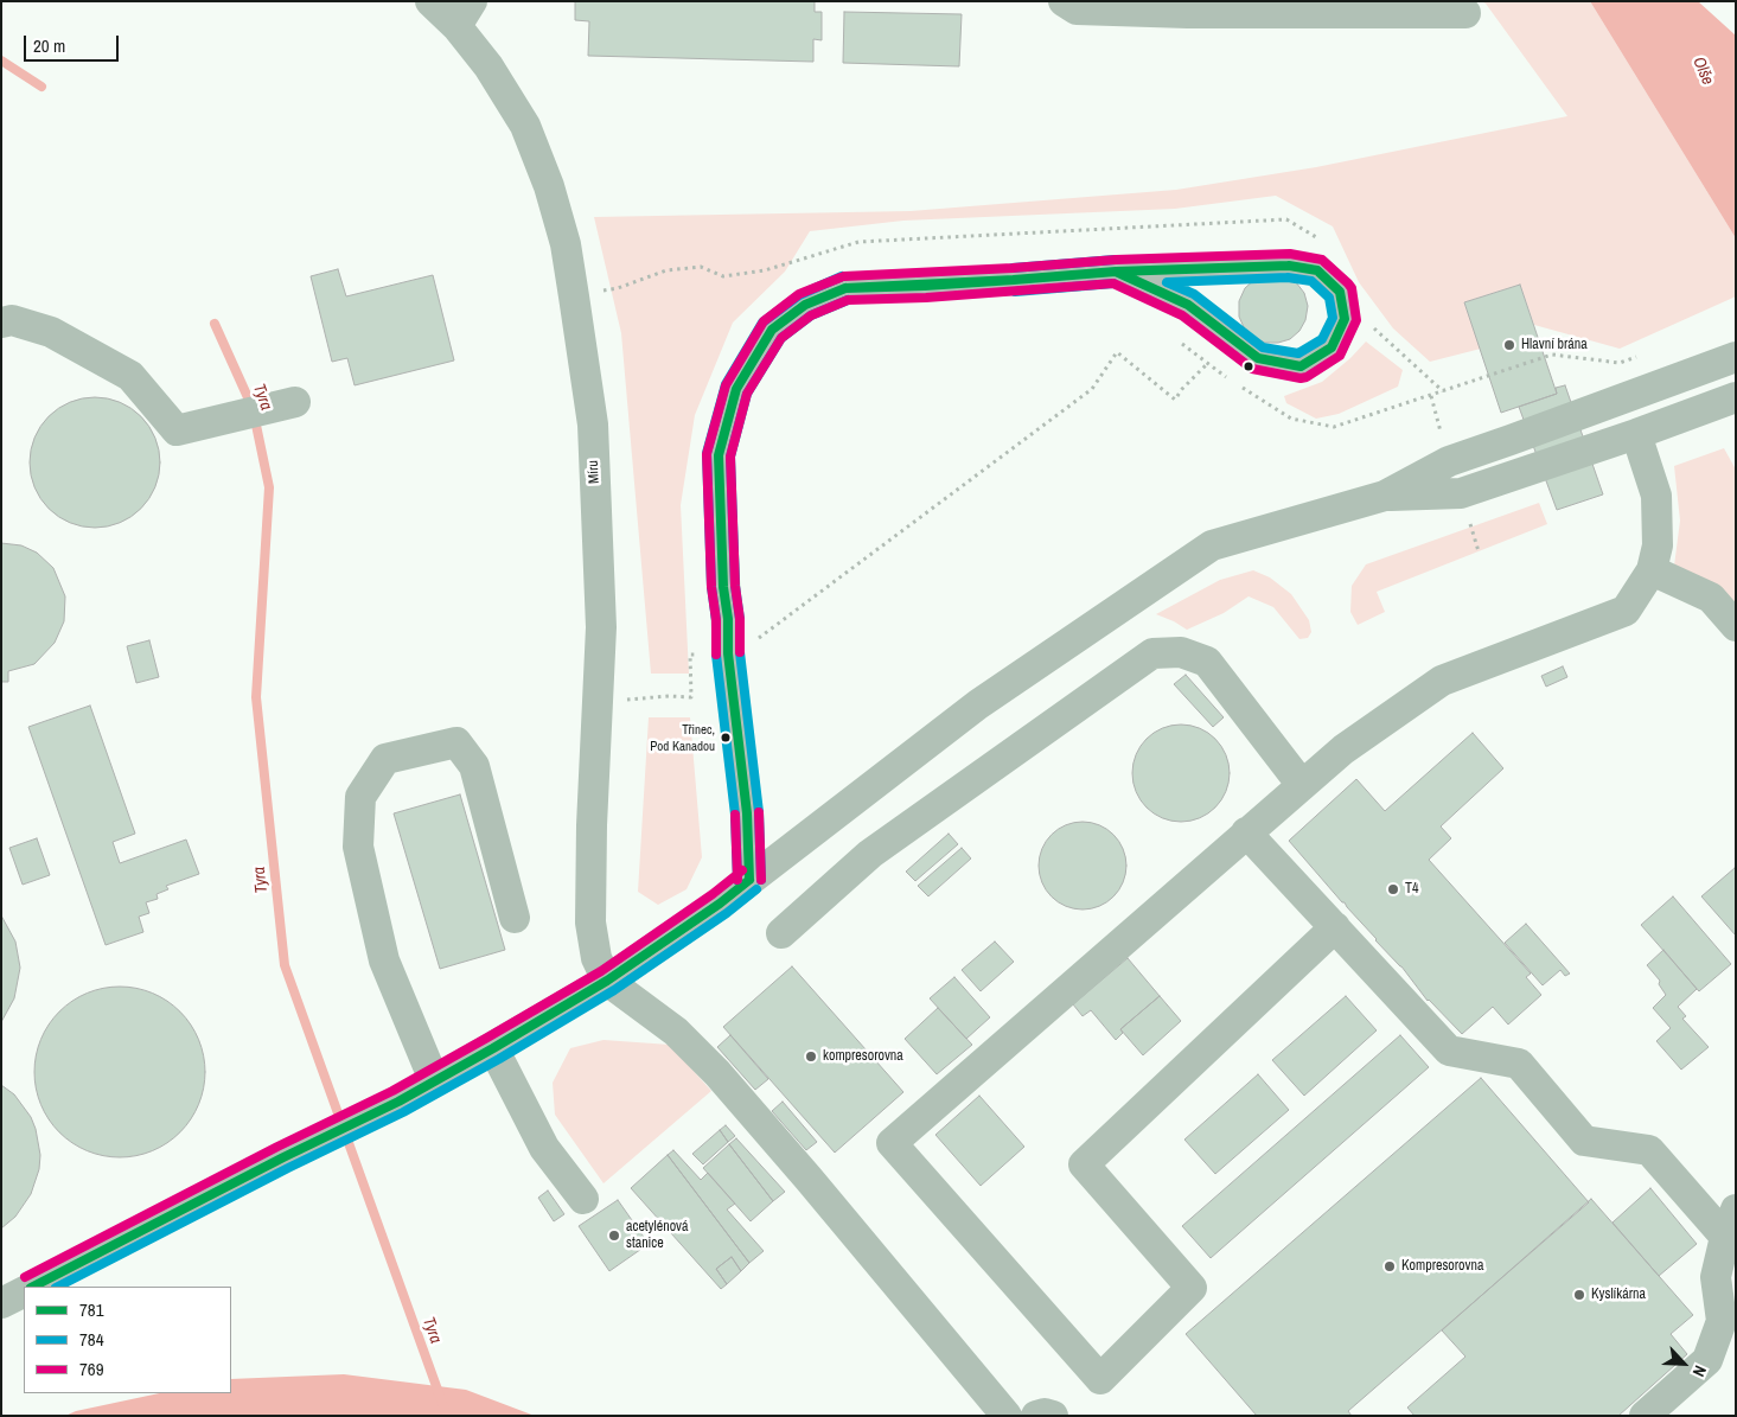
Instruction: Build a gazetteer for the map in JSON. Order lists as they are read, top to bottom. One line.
{"streets":{"street":["Míru"]},"water":["Olše","Tyra"],"places":["Hlavní brána","Třinec, Pod Kanadou","T4","kompresorovna","acetylénová stanice","Kompresorovna","Kyslíkárna"],"lines":["transit line 769","transit line 784","transit line 781"],"legend":["781","784","769"],"scale_bar":"20 m","north":"bottom right"}
